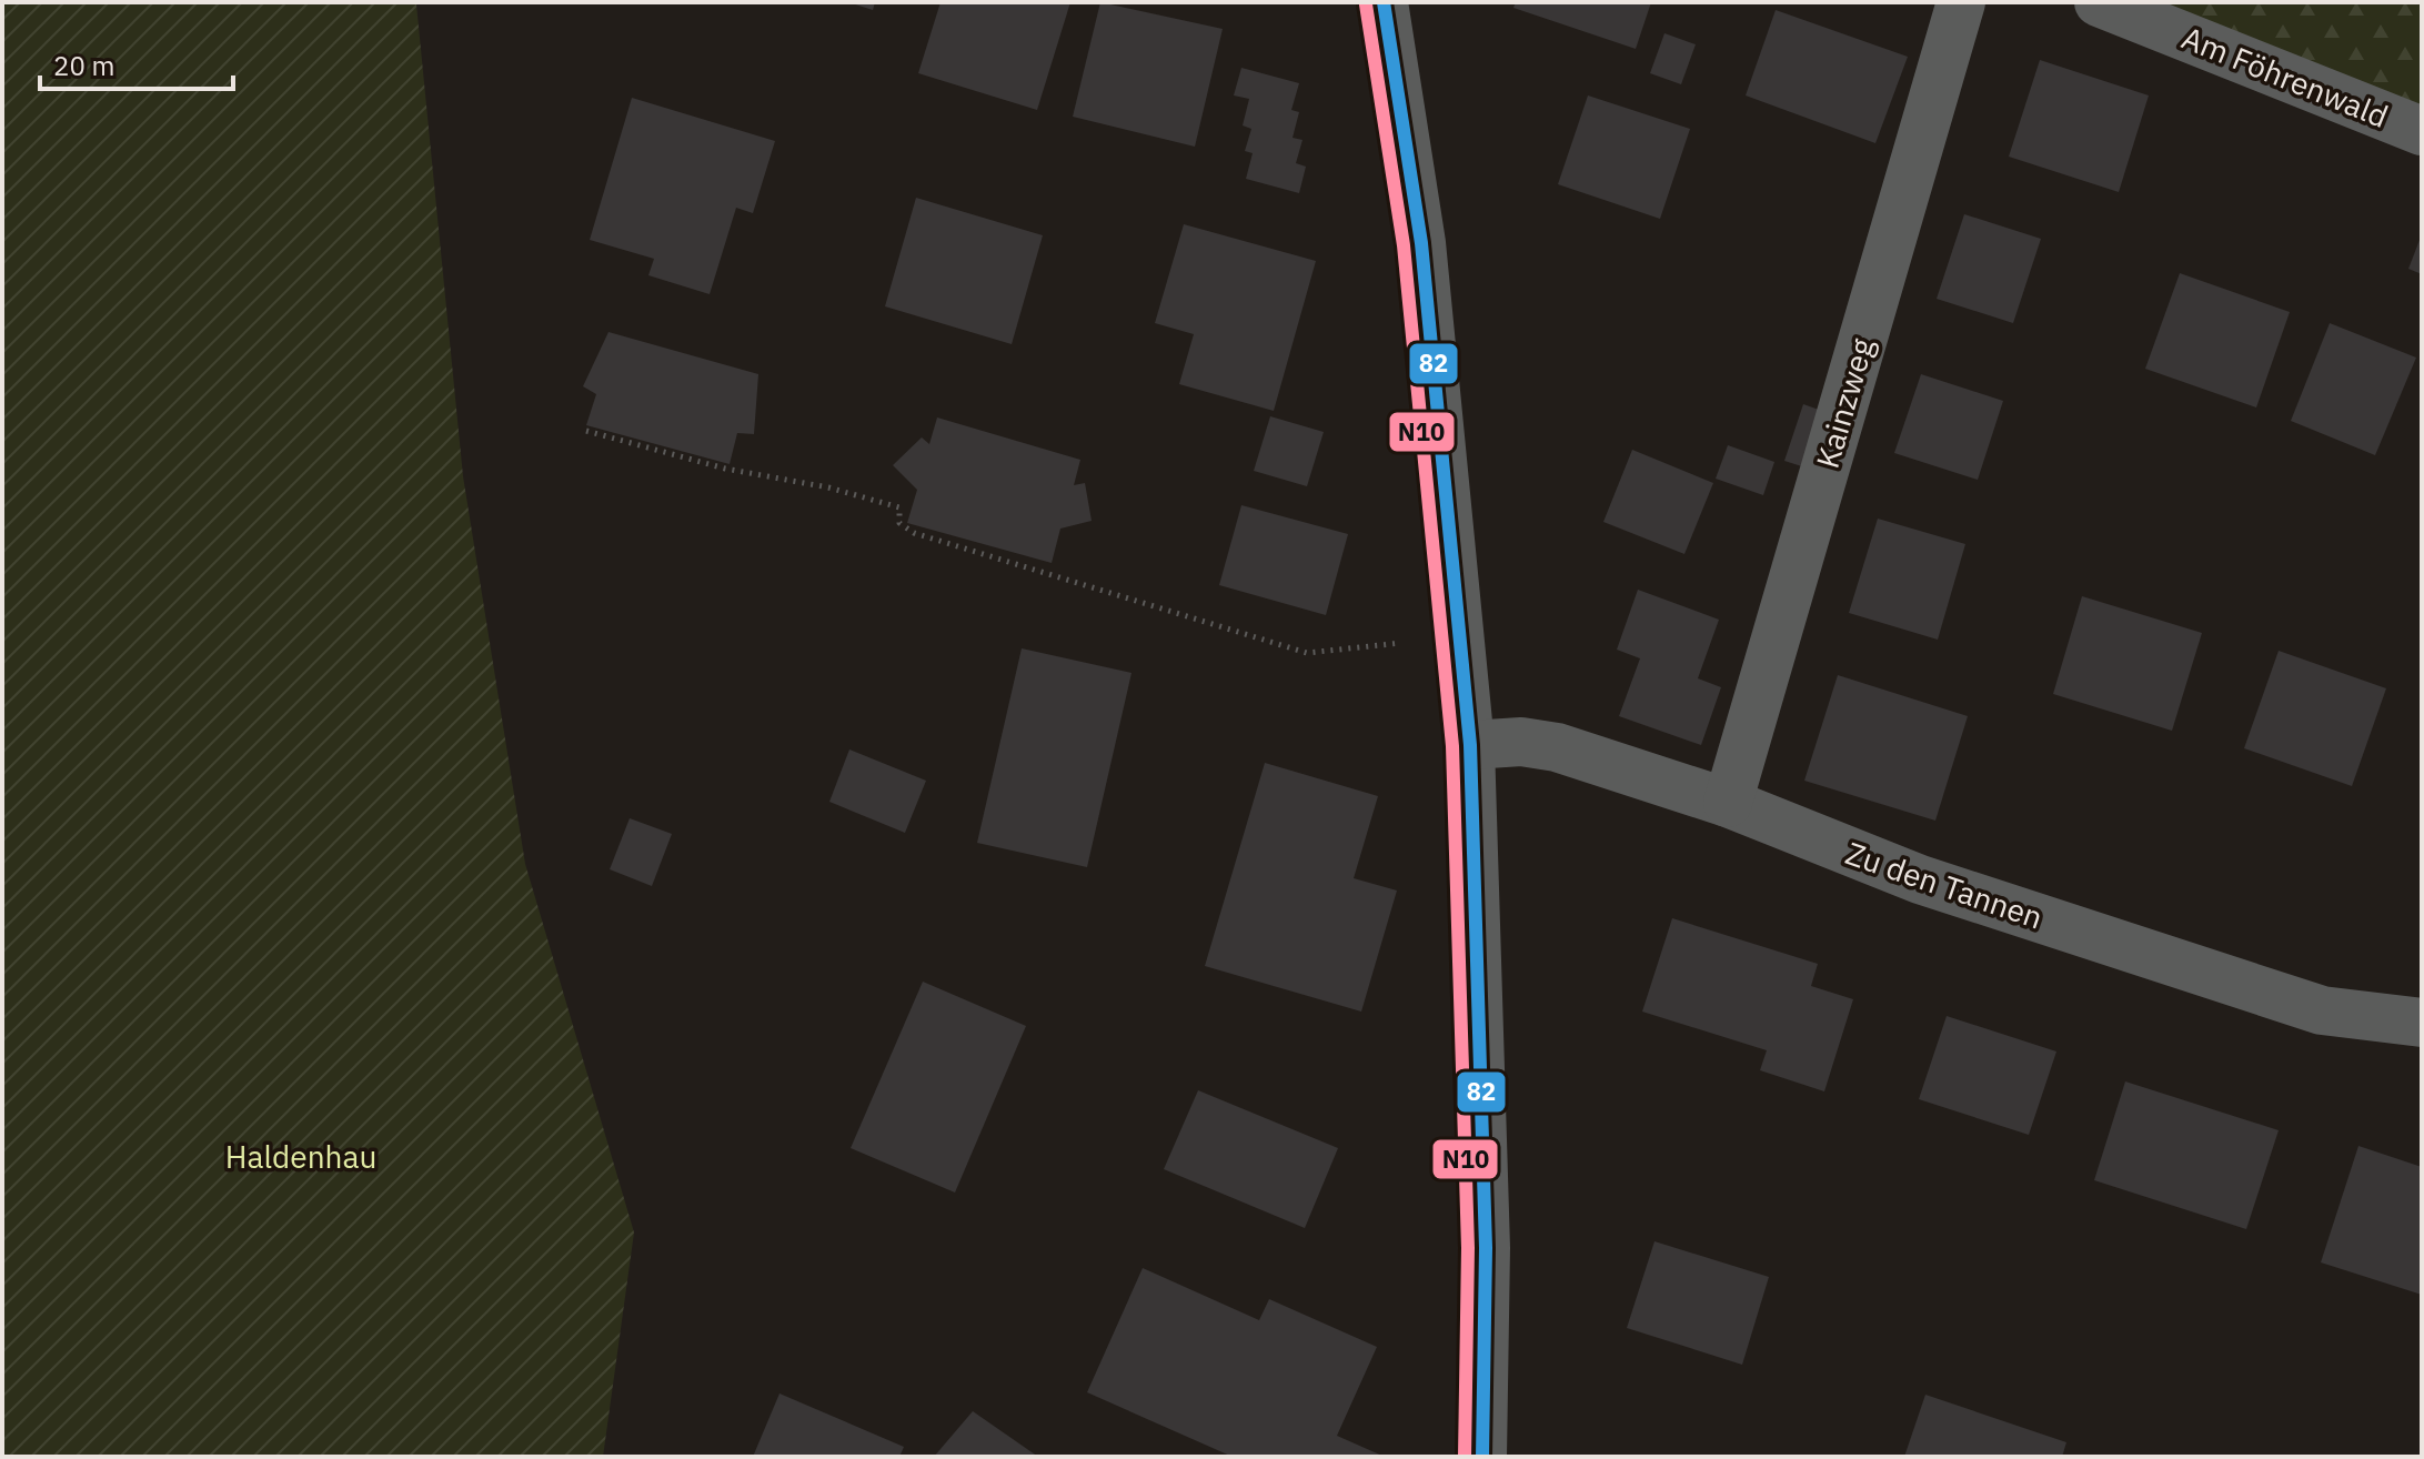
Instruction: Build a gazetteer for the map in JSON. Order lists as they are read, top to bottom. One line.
{"streets":{"street":["Am Föhrenwald","Kainzweg","Zu den Tannen"]},"crossings":[["Kainzweg","Zu den Tannen"]],"parks":["Haldenhau"],"lines":["transit line 82","transit line N10"],"scale_bar":"20 m"}
